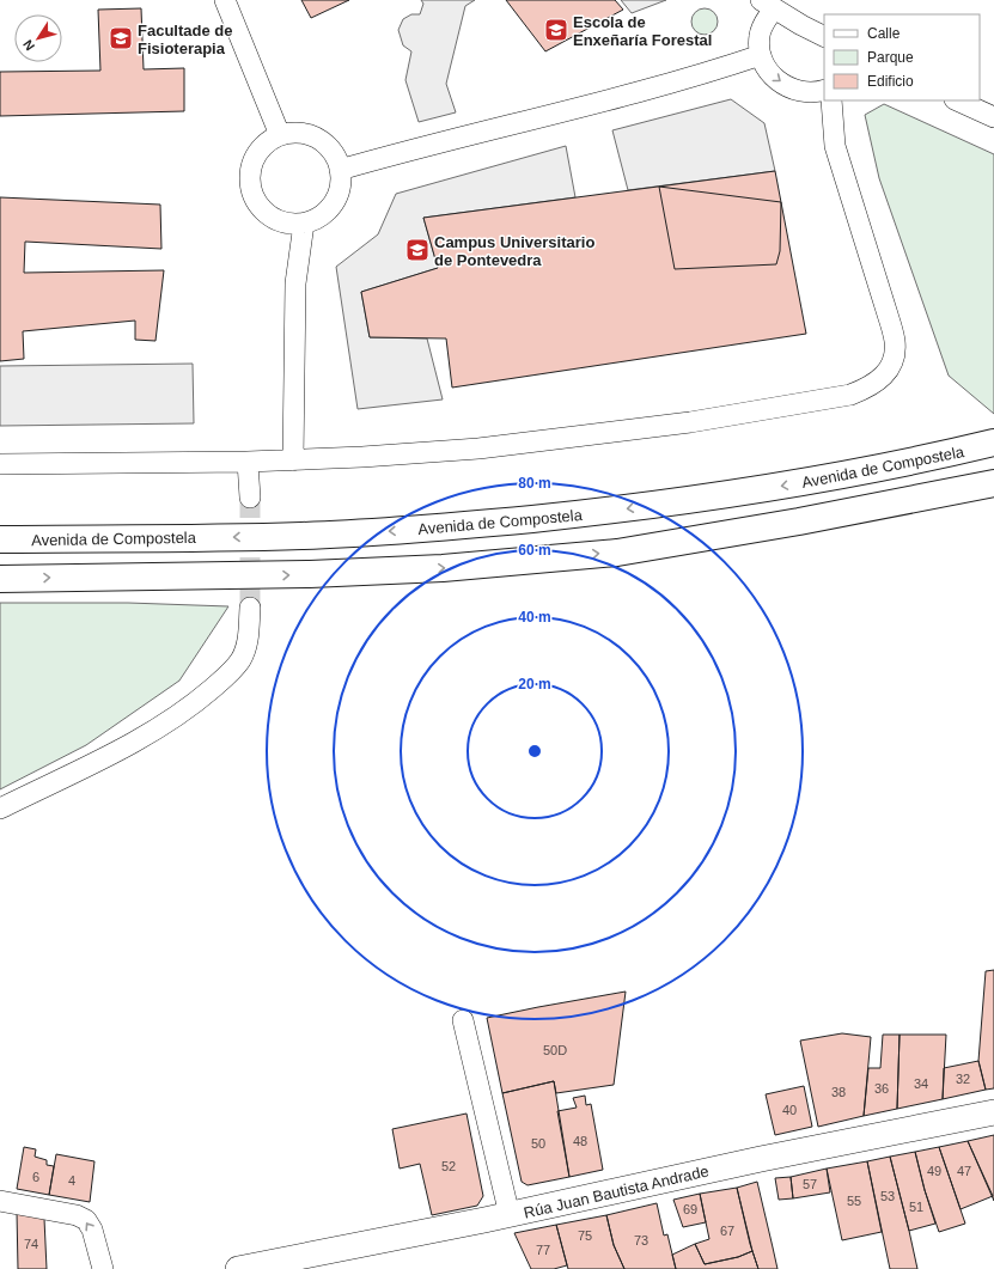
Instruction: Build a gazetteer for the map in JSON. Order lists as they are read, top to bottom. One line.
{"streets":{"highway":["Avenida de Compostela"],"street":["Rúa Juan Bautista Andrade"]},"places":{"school or university":["Escola de Enxeñaría Forestal","Facultade de Fisioterapia","Campus Universitario de Pontevedra"]},"house_numbers":["50D","32","34","36","38","40","48","50","52","49","47","6","4","57","53","55","51","69","67","75","73","74","77"],"legend":["Calle","Parque","Edificio"],"north":"bottom left","rings":["80 m","60 m","40 m","20 m"]}
